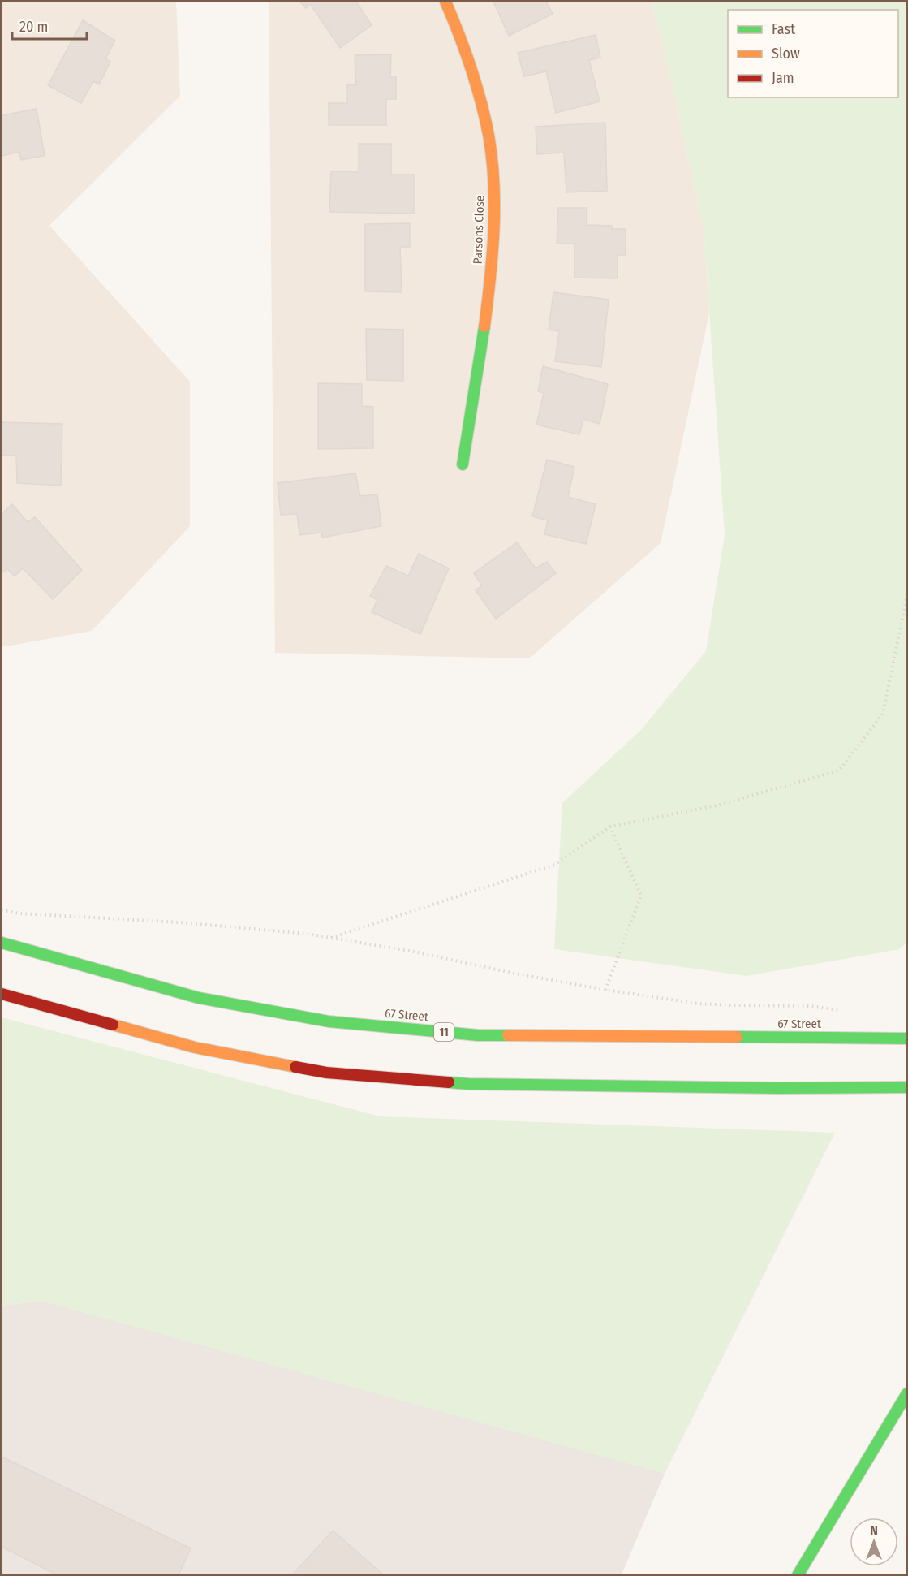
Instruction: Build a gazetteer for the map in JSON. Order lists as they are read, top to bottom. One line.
{"streets":{"main road":["Parsons Close","67 Street","11"]},"legend":["Fast","Slow","Jam"],"scale_bar":"20 m","north":"top"}
